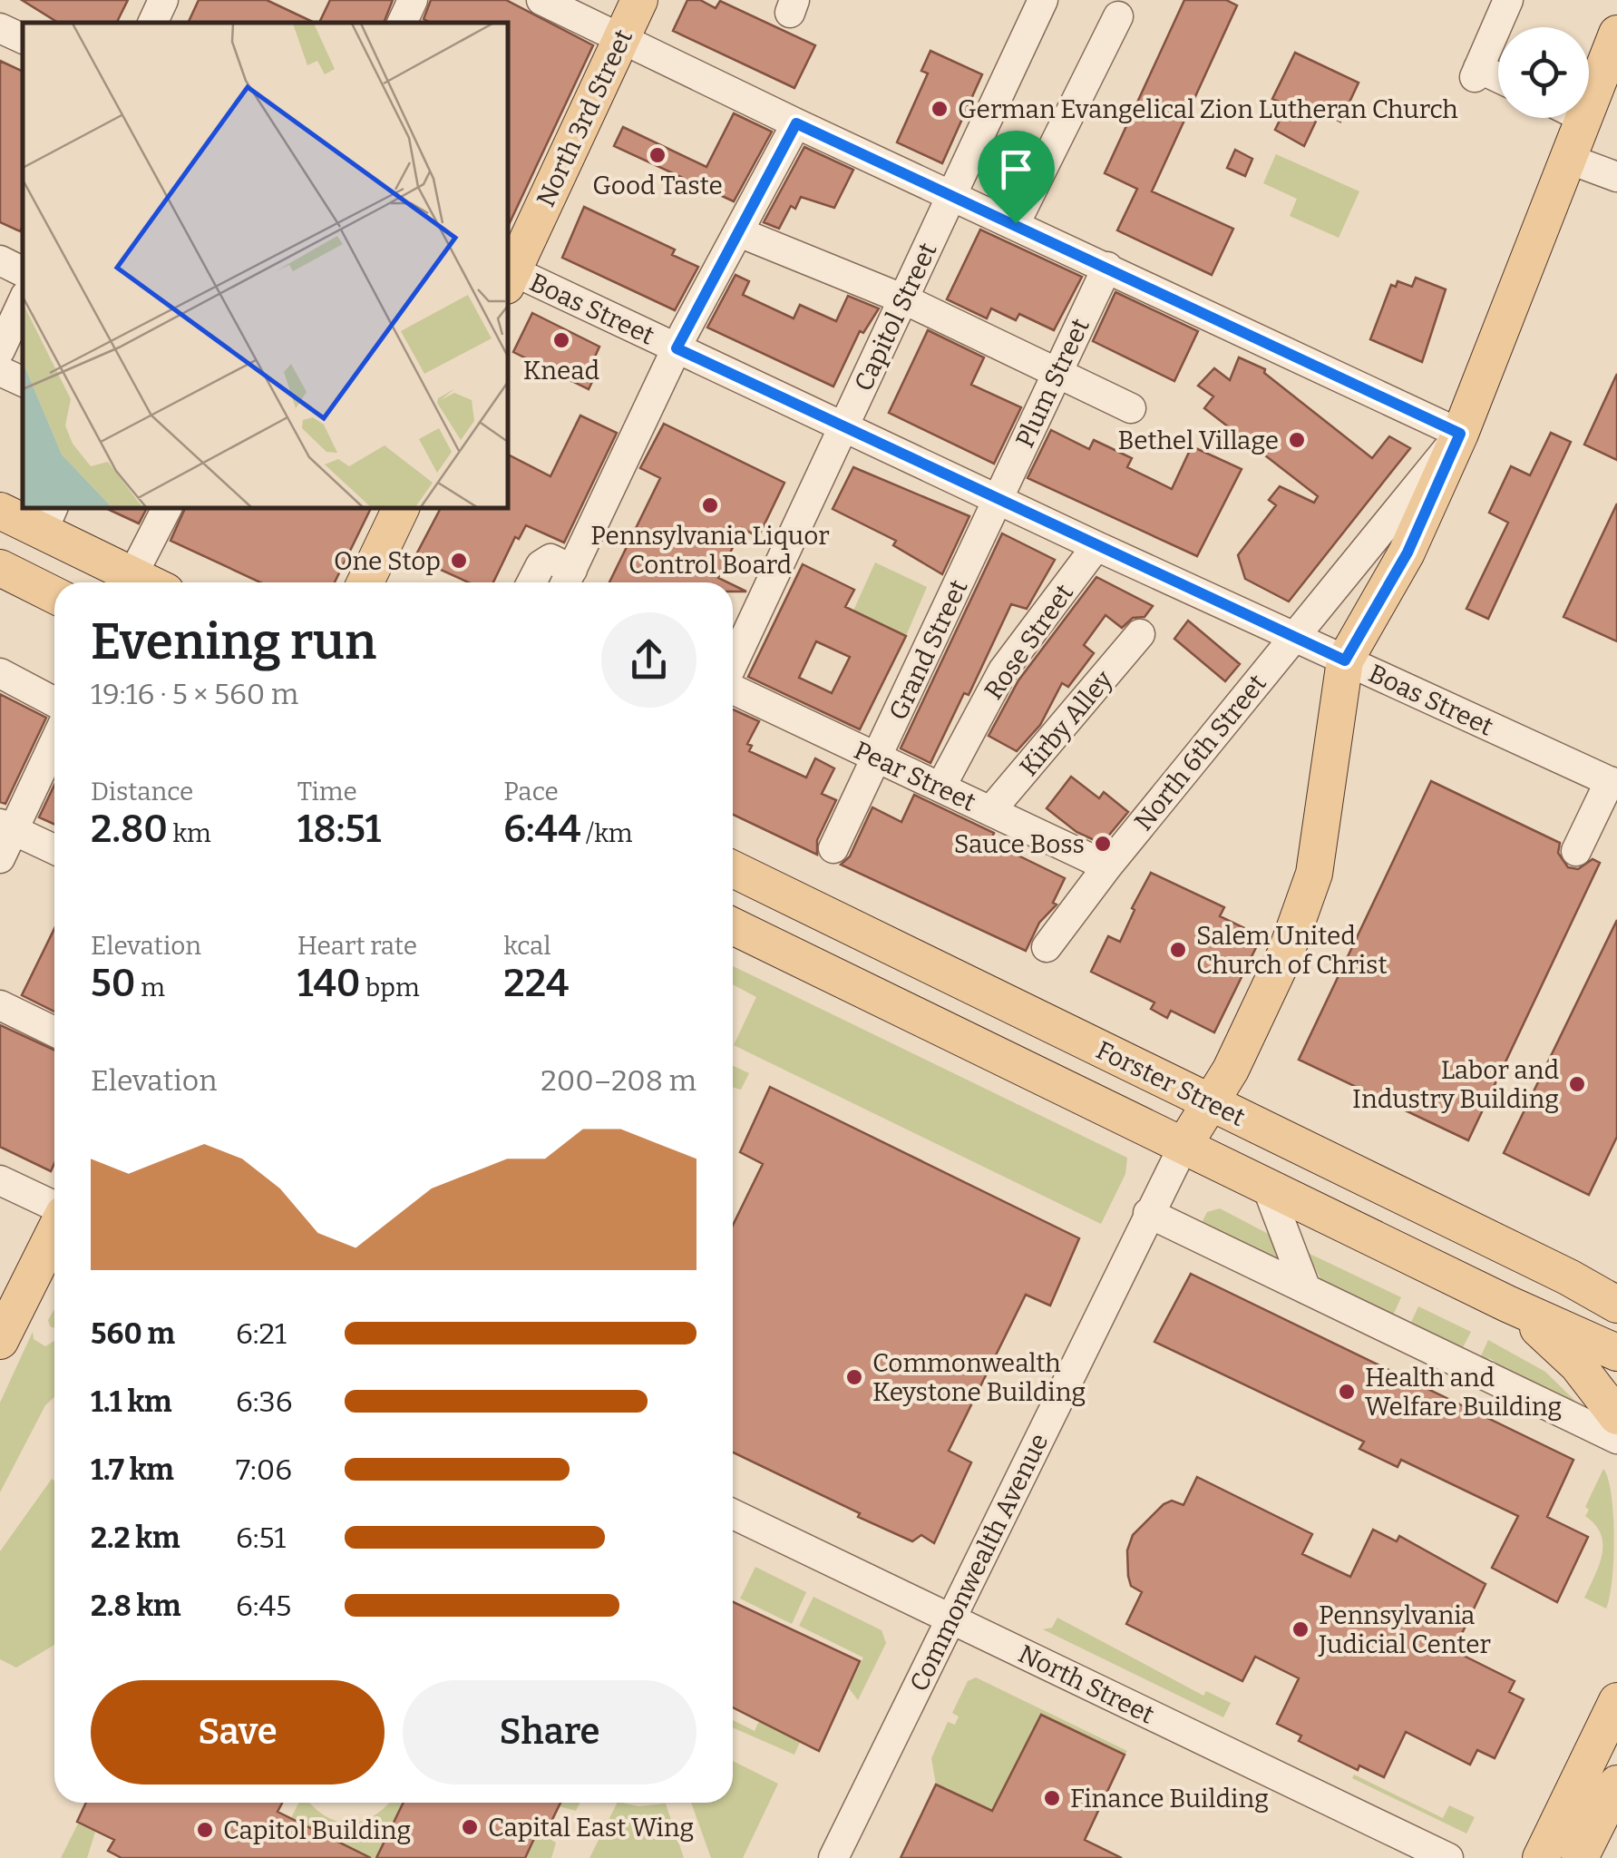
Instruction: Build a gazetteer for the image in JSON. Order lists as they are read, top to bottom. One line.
{"streets":{"main road":["North 3rd Street","North 6th Street","Forster Street","Commonwealth Avenue"],"street":["Boas Street","Capitol Street","Plum Street","Rose Street","Grand Street","Kirby Alley","Pear Street","North Street"]},"crossings":[["North 3rd Street","Boas Street"],["Boas Street","Capitol Street"],["Boas Street","Plum Street"],["Boas Street","Rose Street"],["Boas Street","Grand Street"],["Boas Street","North 6th Street"],["Boas Street","Commonwealth Avenue"],["Plum Street","Grand Street"],["Rose Street","Pear Street"],["Grand Street","Pear Street"],["Kirby Alley","Pear Street"],["North 6th Street","Pear Street"],["North 6th Street","Commonwealth Avenue"],["Forster Street","Commonwealth Avenue"],["Commonwealth Avenue","North Street"]],"places":["German Evangelical Zion Lutheran Church","Good Taste","Knead","Bethel Village","Pennsylvania Liquor Control Board","One Stop","Sauce Boss","Salem United Church of Christ","Labor and Industry Building","Commonwealth Keystone Building","Health and Welfare Building","Pennsylvania Judicial Center","Finance Building","Capital East Wing","Capitol Building"],"page":{"heading":["Evening run","19:16 · 5 × 560 m"],"stats":[["Distance","2.80 km"],["Time","18:51"],["Pace","6:44 /km"],["Elevation","50 m"],["Heart rate","140 bpm"],["kcal","224"]],"chart":["Elevation","200–208 m"],"list":[{"name":"560 m","note":"6:21"},{"name":"1.1 km","note":"6:36"},{"name":"1.7 km","note":"7:06"},{"name":"2.2 km","note":"6:51"},{"name":"2.8 km","note":"6:45"}],"buttons":["Save","Share"]}}
